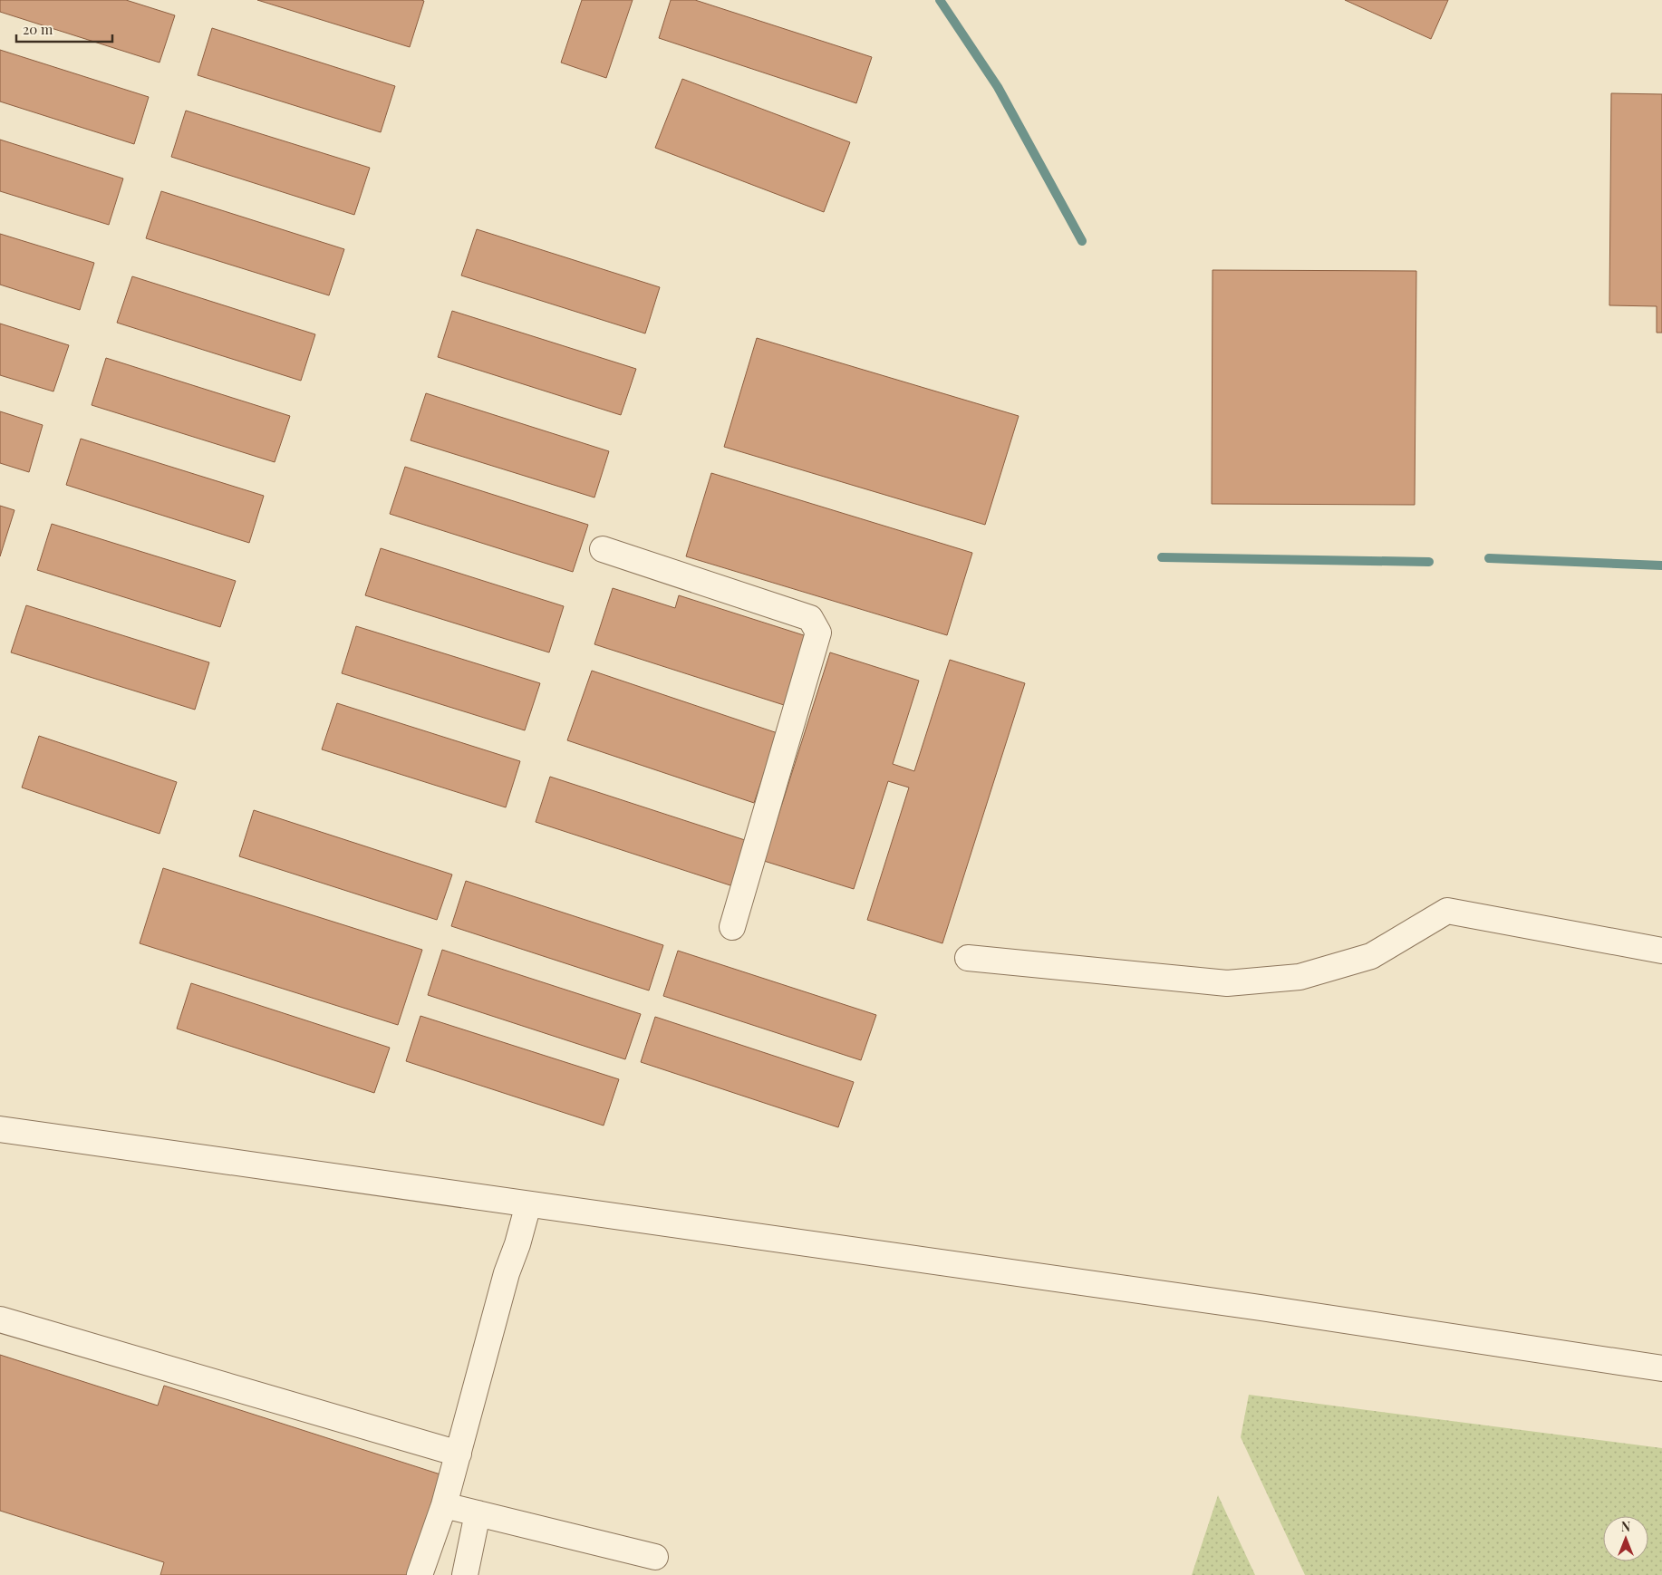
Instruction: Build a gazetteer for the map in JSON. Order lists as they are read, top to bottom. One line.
{"scale_bar":"20 m","north":"top"}
